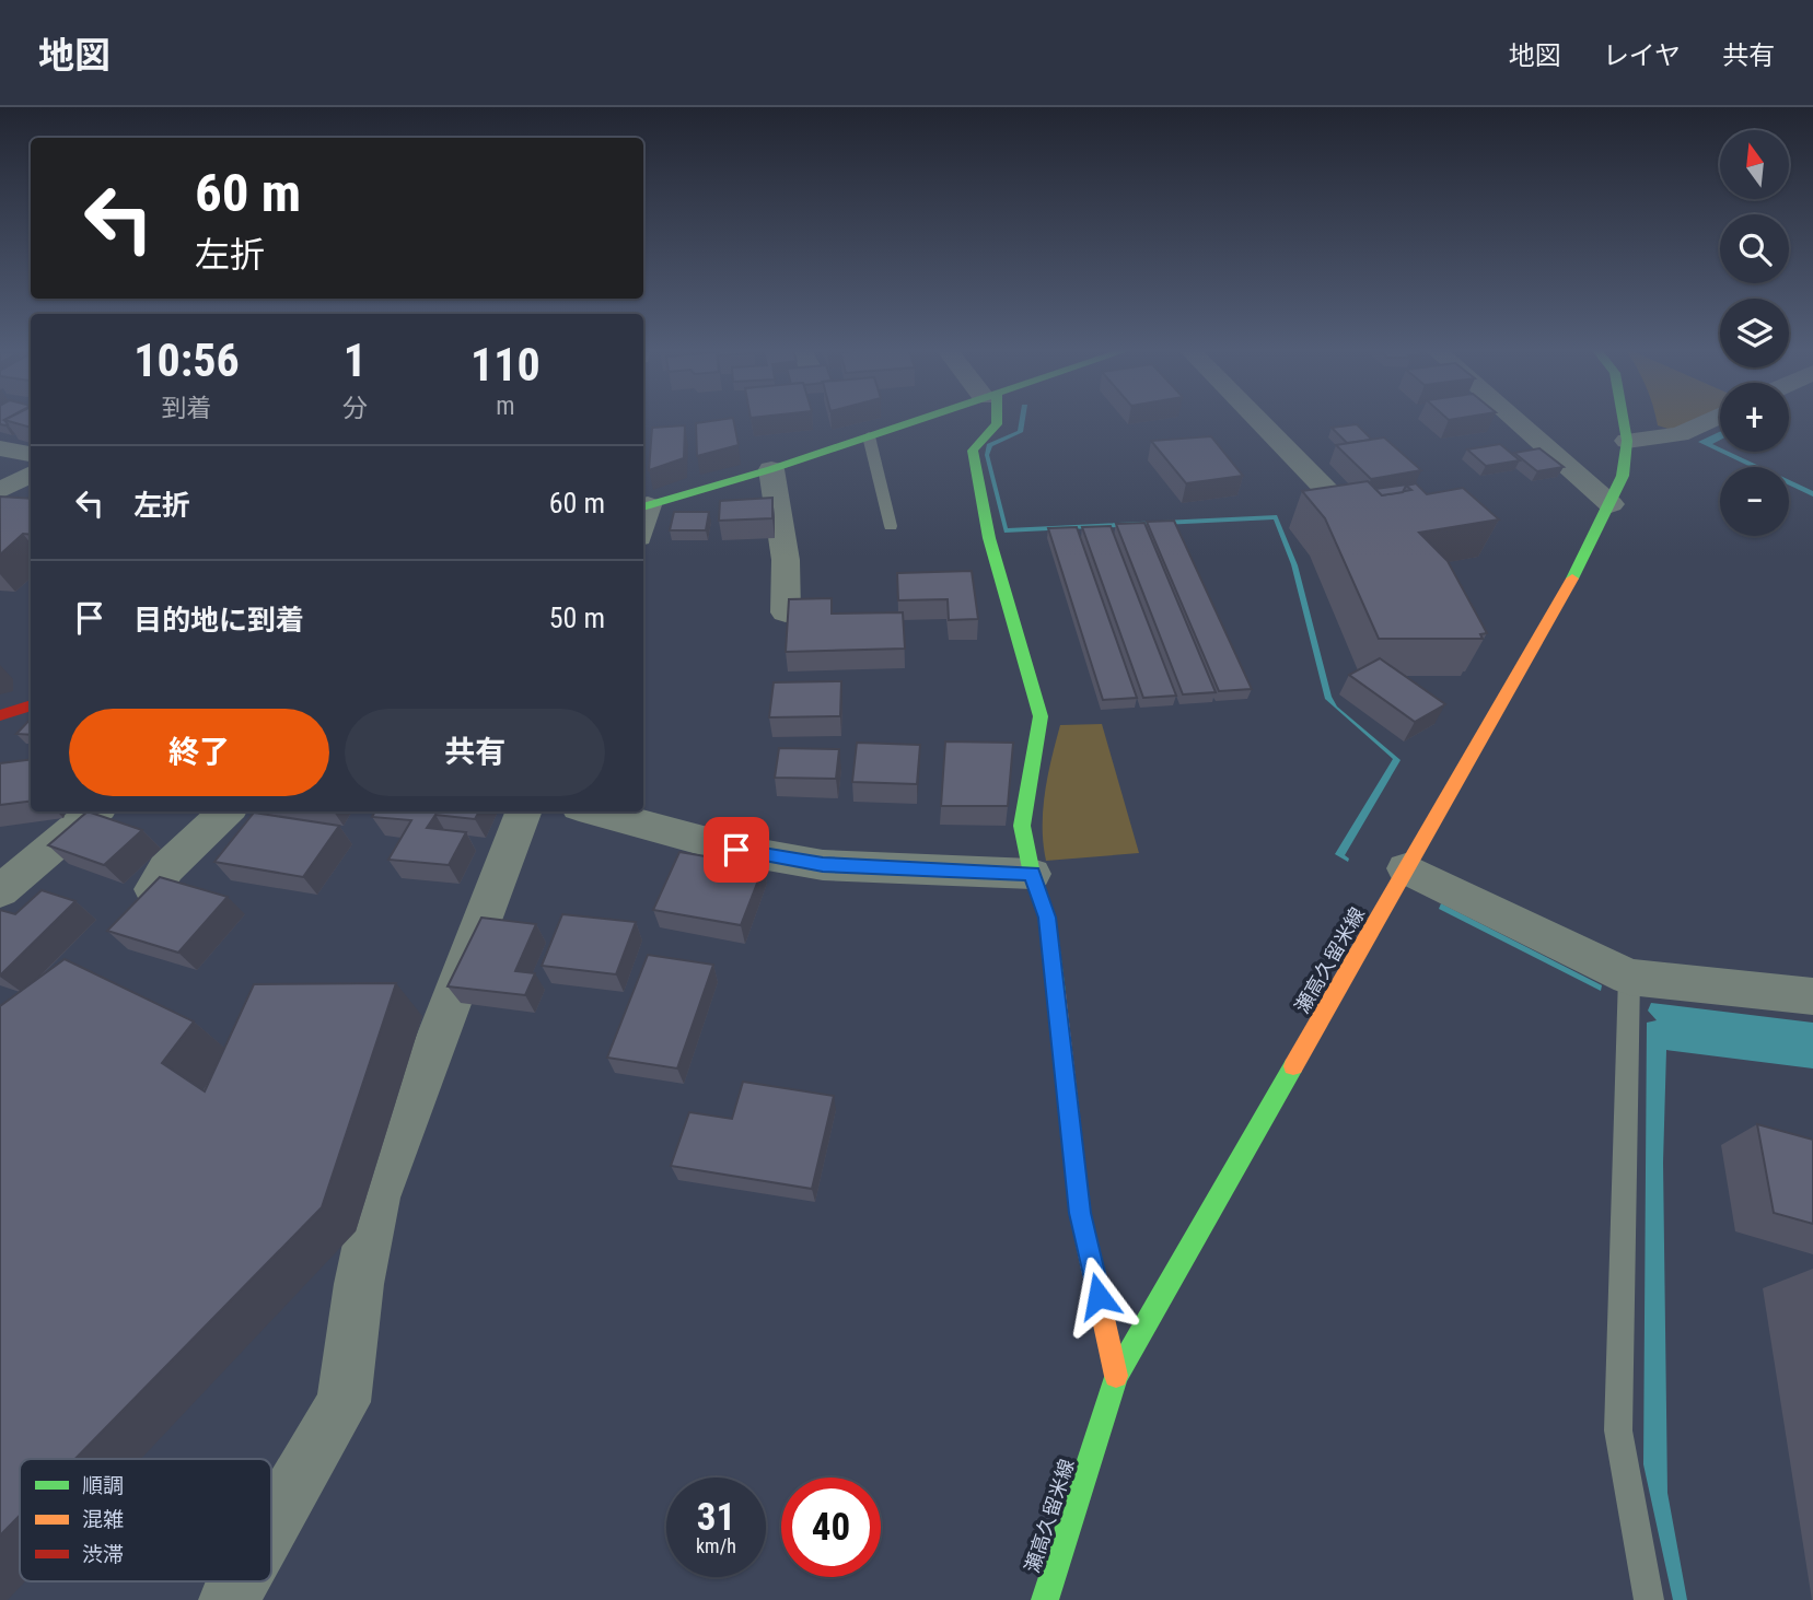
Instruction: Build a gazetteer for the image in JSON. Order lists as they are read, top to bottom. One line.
{"streets":{"main road":["瀬高久留米線"]},"legend":["順調","混雑","渋滞"],"north":"top","page":{"header":"地図","nav":["地図","レイヤ","共有"],"map_buttons":["+","−"],"turn":["60 m","左折"],"eta":["10:56","到着","1","分","110","m"],"list":[{"name":"左折","value":"60 m"},{"name":"目的地に到着","value":"50 m"}],"buttons":["終了","共有"],"speed":"31 km/h","limit":"40"}}
